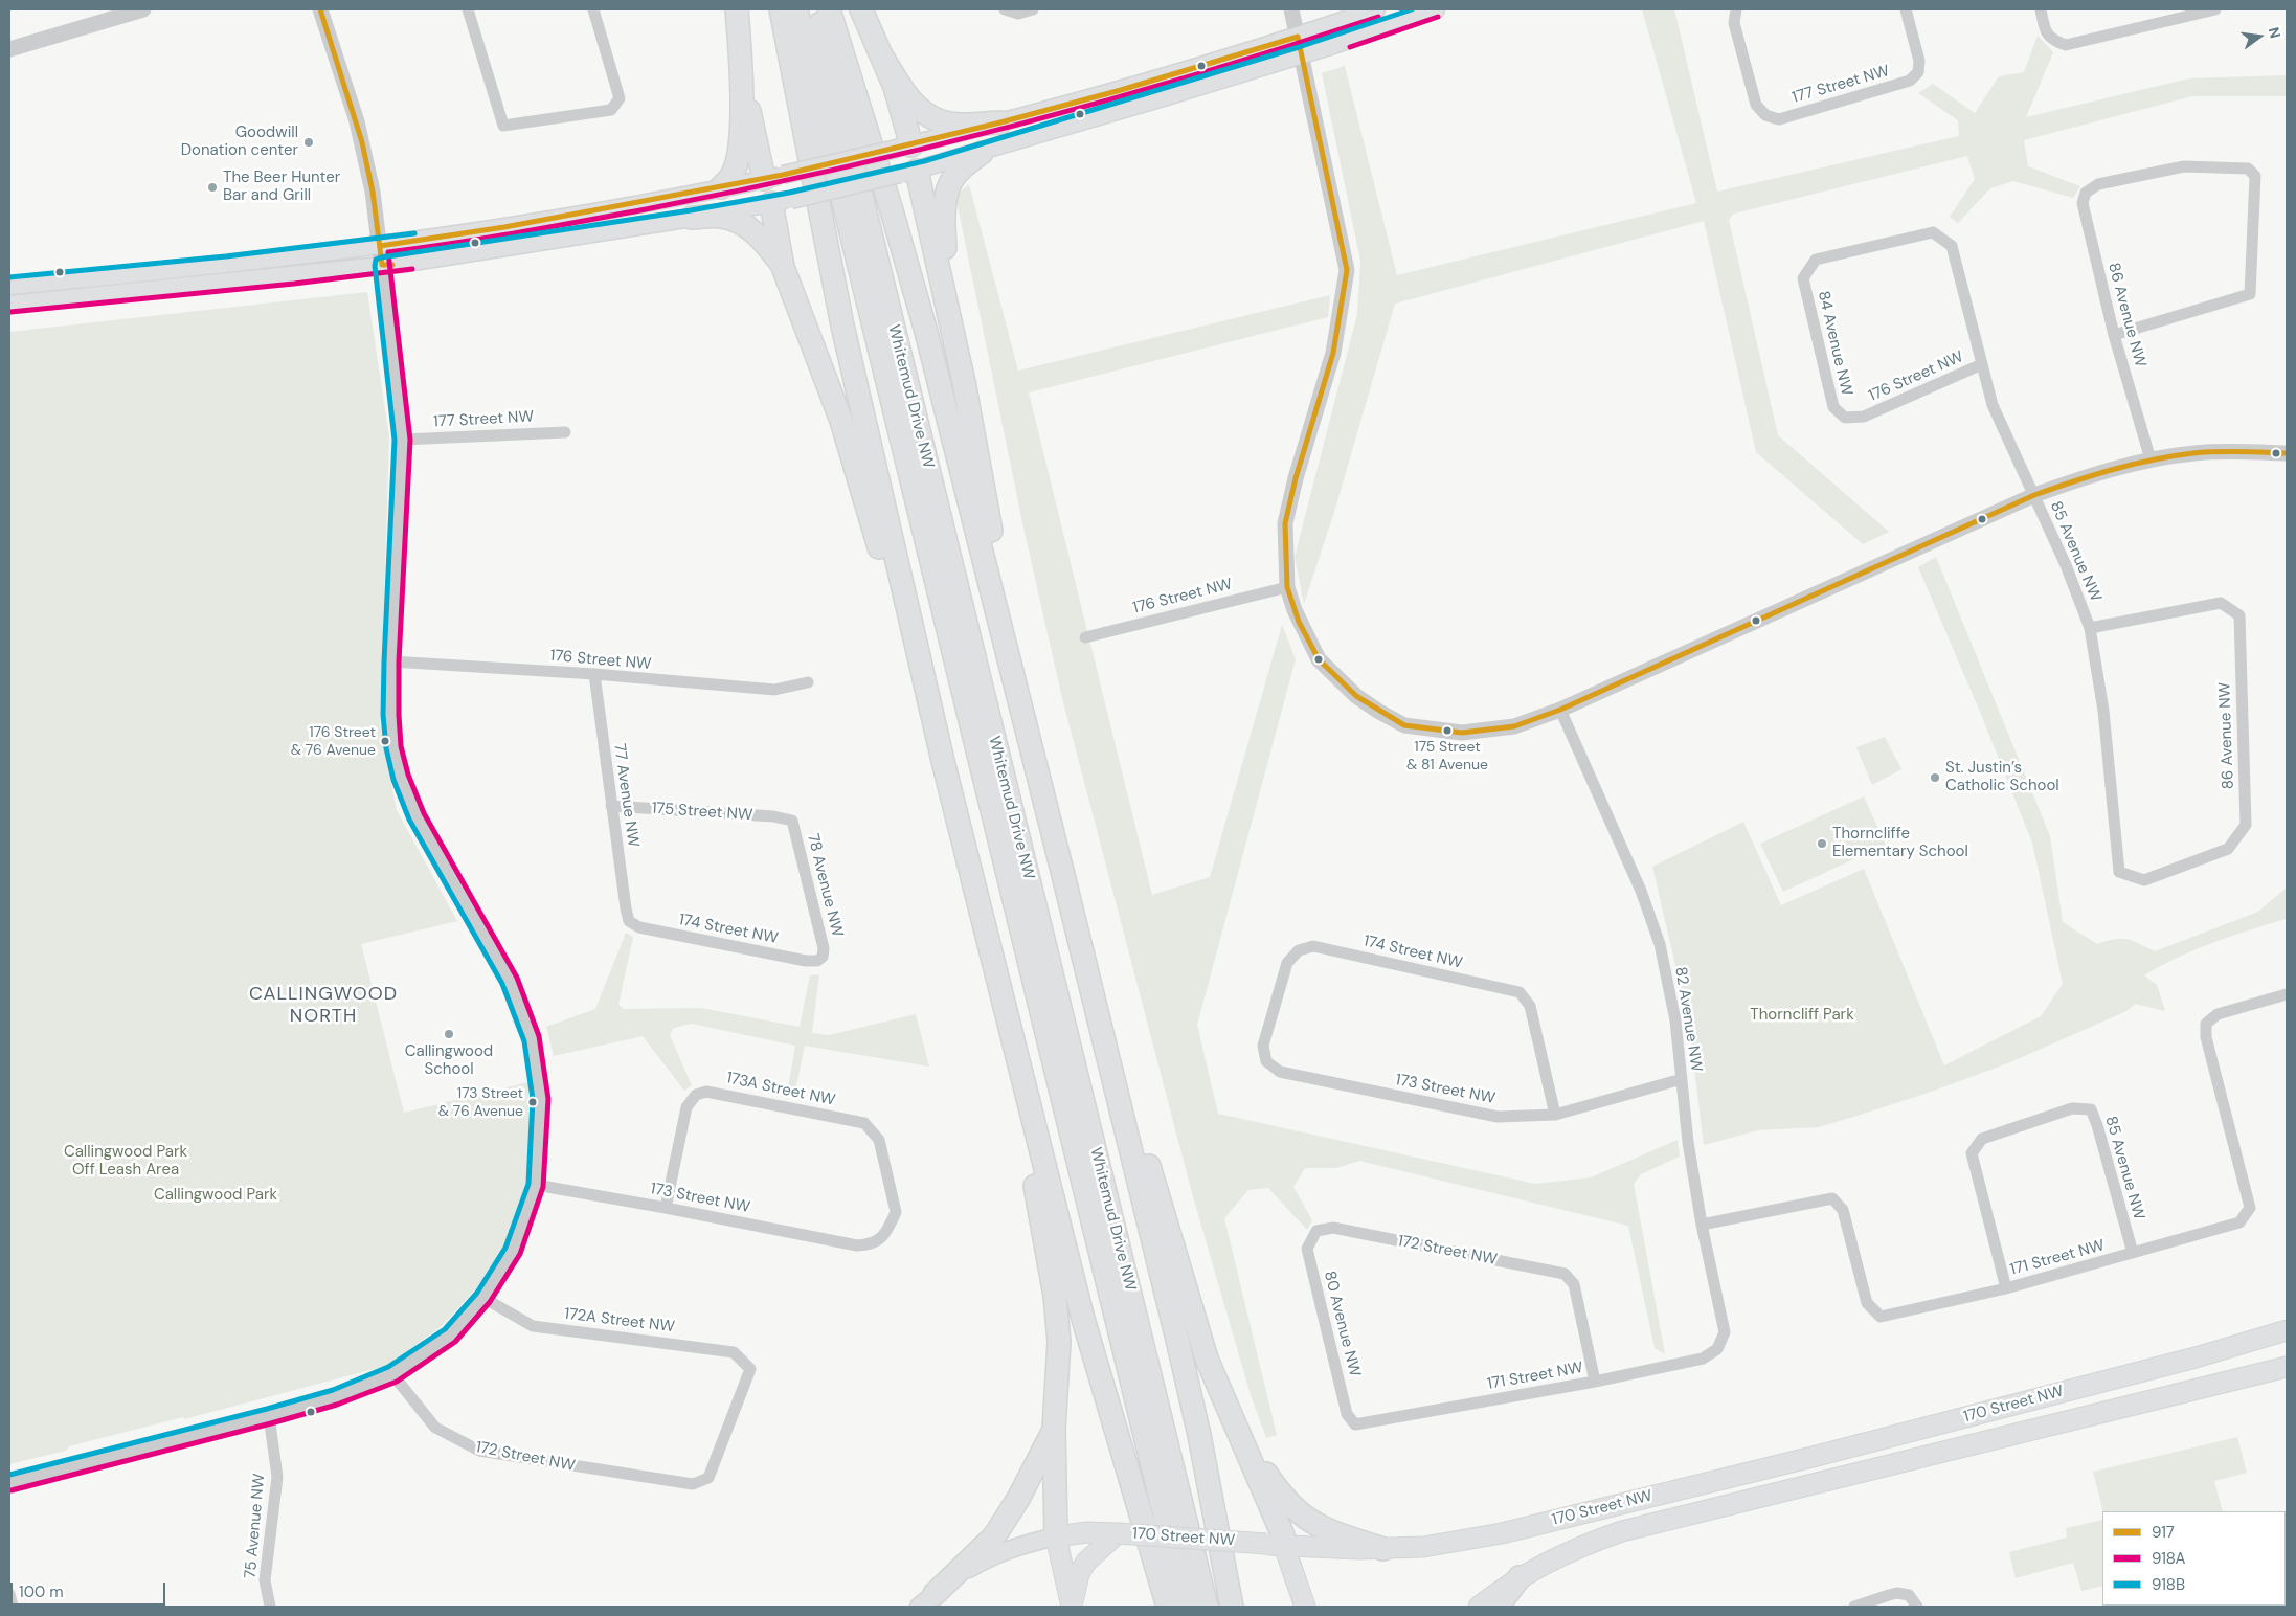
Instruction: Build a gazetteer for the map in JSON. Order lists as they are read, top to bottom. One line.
{"streets":{"highway":["Whitemud Drive NW"],"main road":["170 Street NW"],"street":["177 Street NW","86 Avenue NW","84 Avenue NW","176 Street NW","85 Avenue NW","77 Avenue NW","175 Street NW","78 Avenue NW","174 Street NW","82 Avenue NW","173A Street NW","173 Street NW","172 Street NW","171 Street NW","172A Street NW","80 Avenue NW","75 Avenue NW"]},"crossings":[["86 Avenue NW","85 Avenue NW"],["84 Avenue NW","176 Street NW"],["84 Avenue NW","85 Avenue NW"],["176 Street NW","85 Avenue NW"],["176 Street NW","77 Avenue NW"],["85 Avenue NW","171 Street NW"],["77 Avenue NW","175 Street NW"],["77 Avenue NW","174 Street NW"],["175 Street NW","78 Avenue NW"],["78 Avenue NW","174 Street NW"],["174 Street NW","173 Street NW"],["82 Avenue NW","173 Street NW"],["82 Avenue NW","171 Street NW"],["173A Street NW","173 Street NW"],["172 Street NW","171 Street NW"],["172 Street NW","172A Street NW"],["172 Street NW","80 Avenue NW"],["171 Street NW","80 Avenue NW"]],"districts":["CALLINGWOOD NORTH"],"parks":["Thorncliff Park","Callingwood Park Off Leash Area","Callingwood Park"],"places":["Goodwill Donation center","The Beer Hunter Bar and Grill","175 Street & 81 Avenue","176 Street & 76 Avenue","St. Justin’s Catholic School","Thorncliffe Elementary School","Callingwood School","173 Street & 76 Avenue"],"lines":["transit line 917","transit line 918B","transit line 918A"],"legend":["917","918A","918B"],"scale_bar":"100 m","north":"right"}
